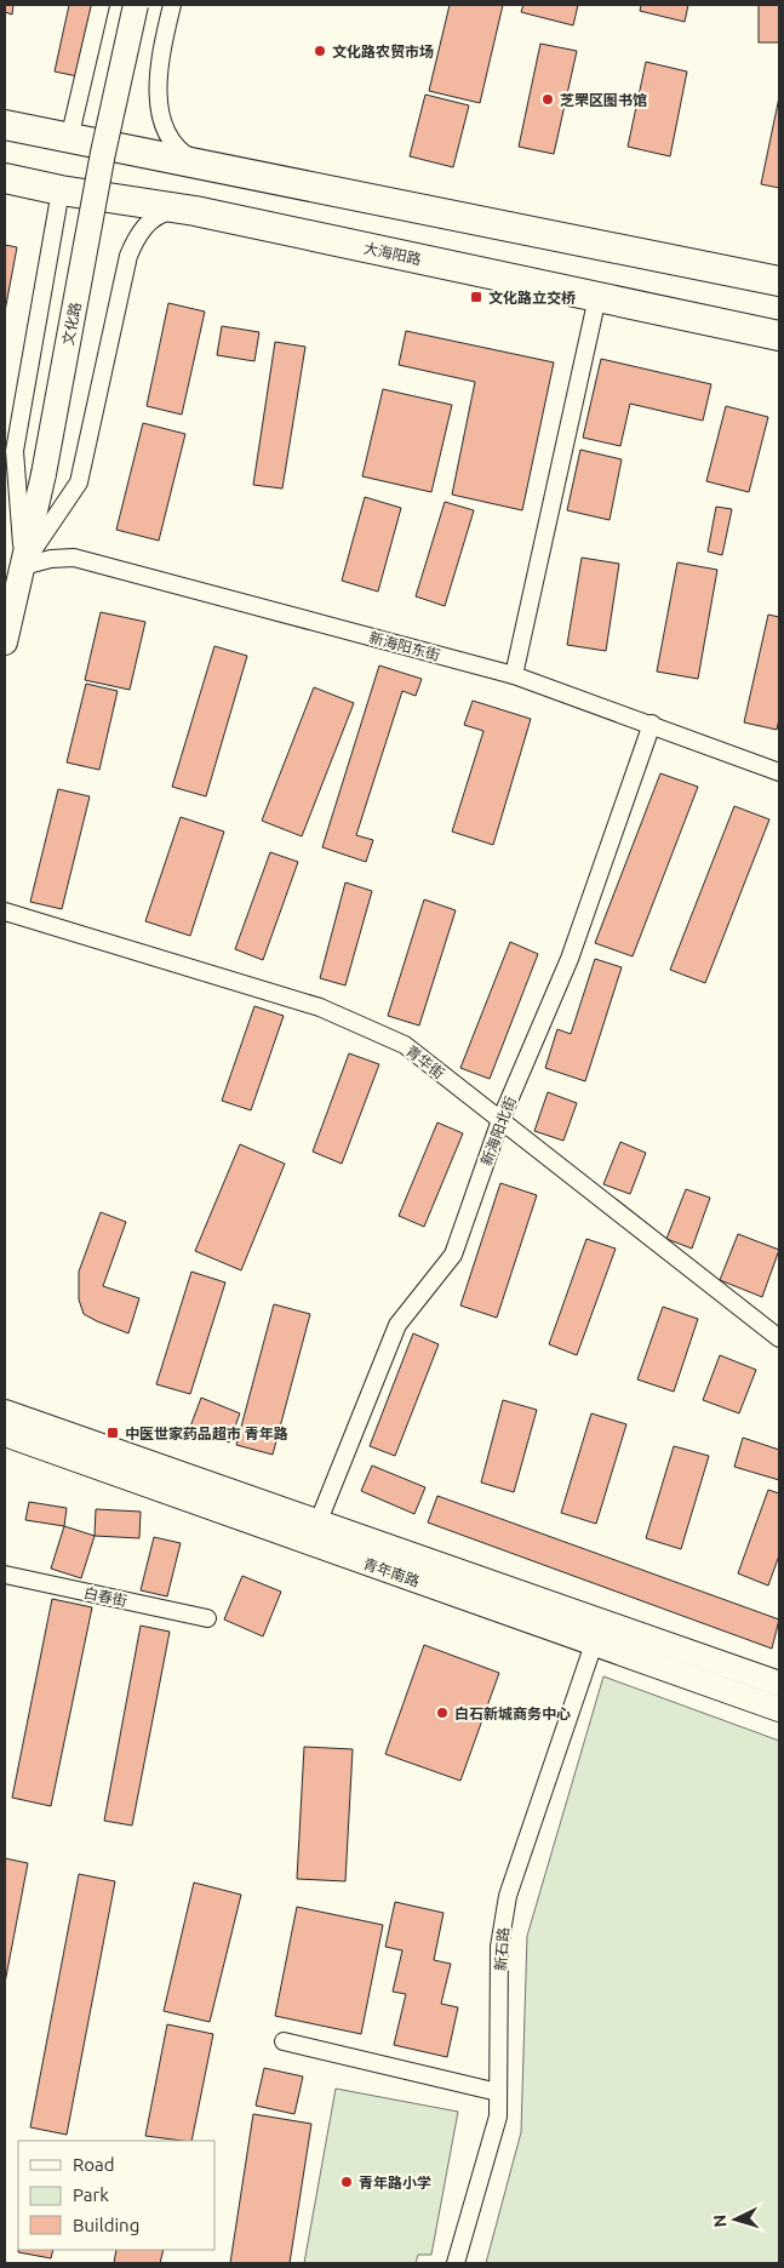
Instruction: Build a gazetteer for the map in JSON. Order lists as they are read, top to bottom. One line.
{"streets":{"highway":["大海阳路"],"main road":["文化路","青年南路"],"street":["新海阳东街","青华街","新海阳北街","白春街","新石路"]},"crossings":[["文化路","新海阳东街"],["新海阳东街","新海阳北街"],["青华街","新海阳北街"],["新海阳北街","青年南路"],["青年南路","新石路"]],"places":{"other":["文化路农贸市场","芝罘区图书馆","白石新城商务中心","青年路小学"],"transit":["文化路立交桥","中医世家药品超市 青年路"]},"legend":["Road","Park","Building"],"north":"left"}
